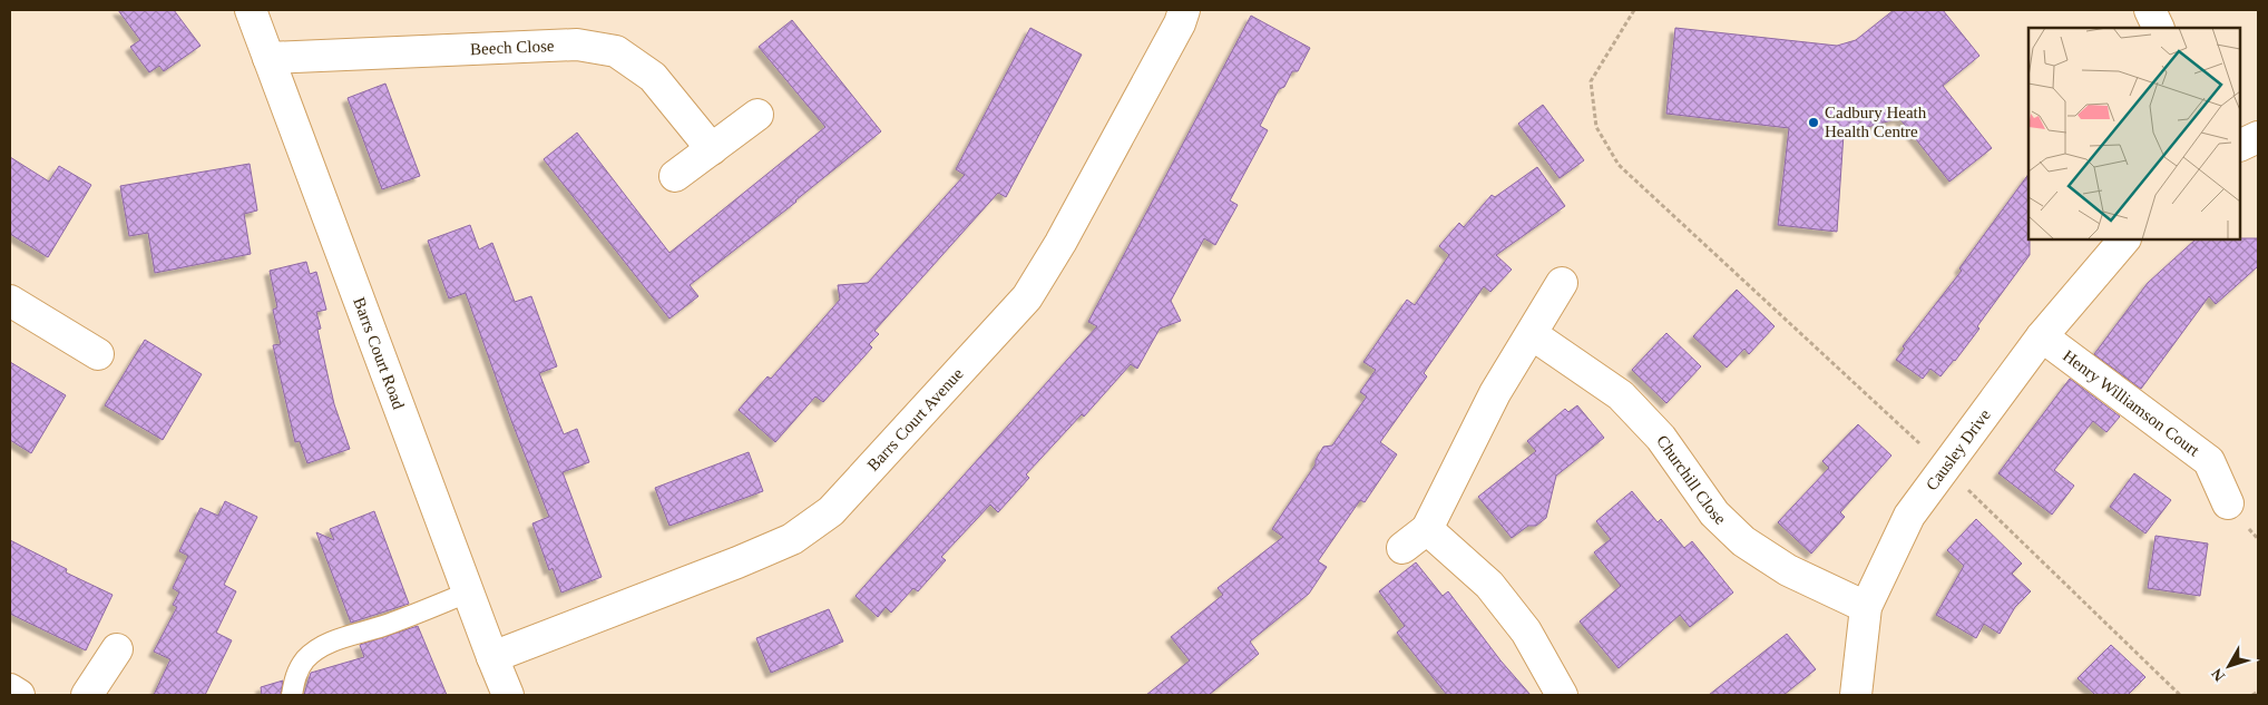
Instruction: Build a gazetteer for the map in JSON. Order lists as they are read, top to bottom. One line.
{"streets":{"street":["Beech Close","Barrs Court Road","Henry Williamson Court","Barrs Court Avenue","Causley Drive","Churchill Close"]},"crossings":[["Beech Close","Barrs Court Road"],["Barrs Court Road","Barrs Court Avenue"],["Henry Williamson Court","Causley Drive"],["Causley Drive","Churchill Close"]],"places":["Cadbury Heath Health Centre"],"north":"bottom left"}
